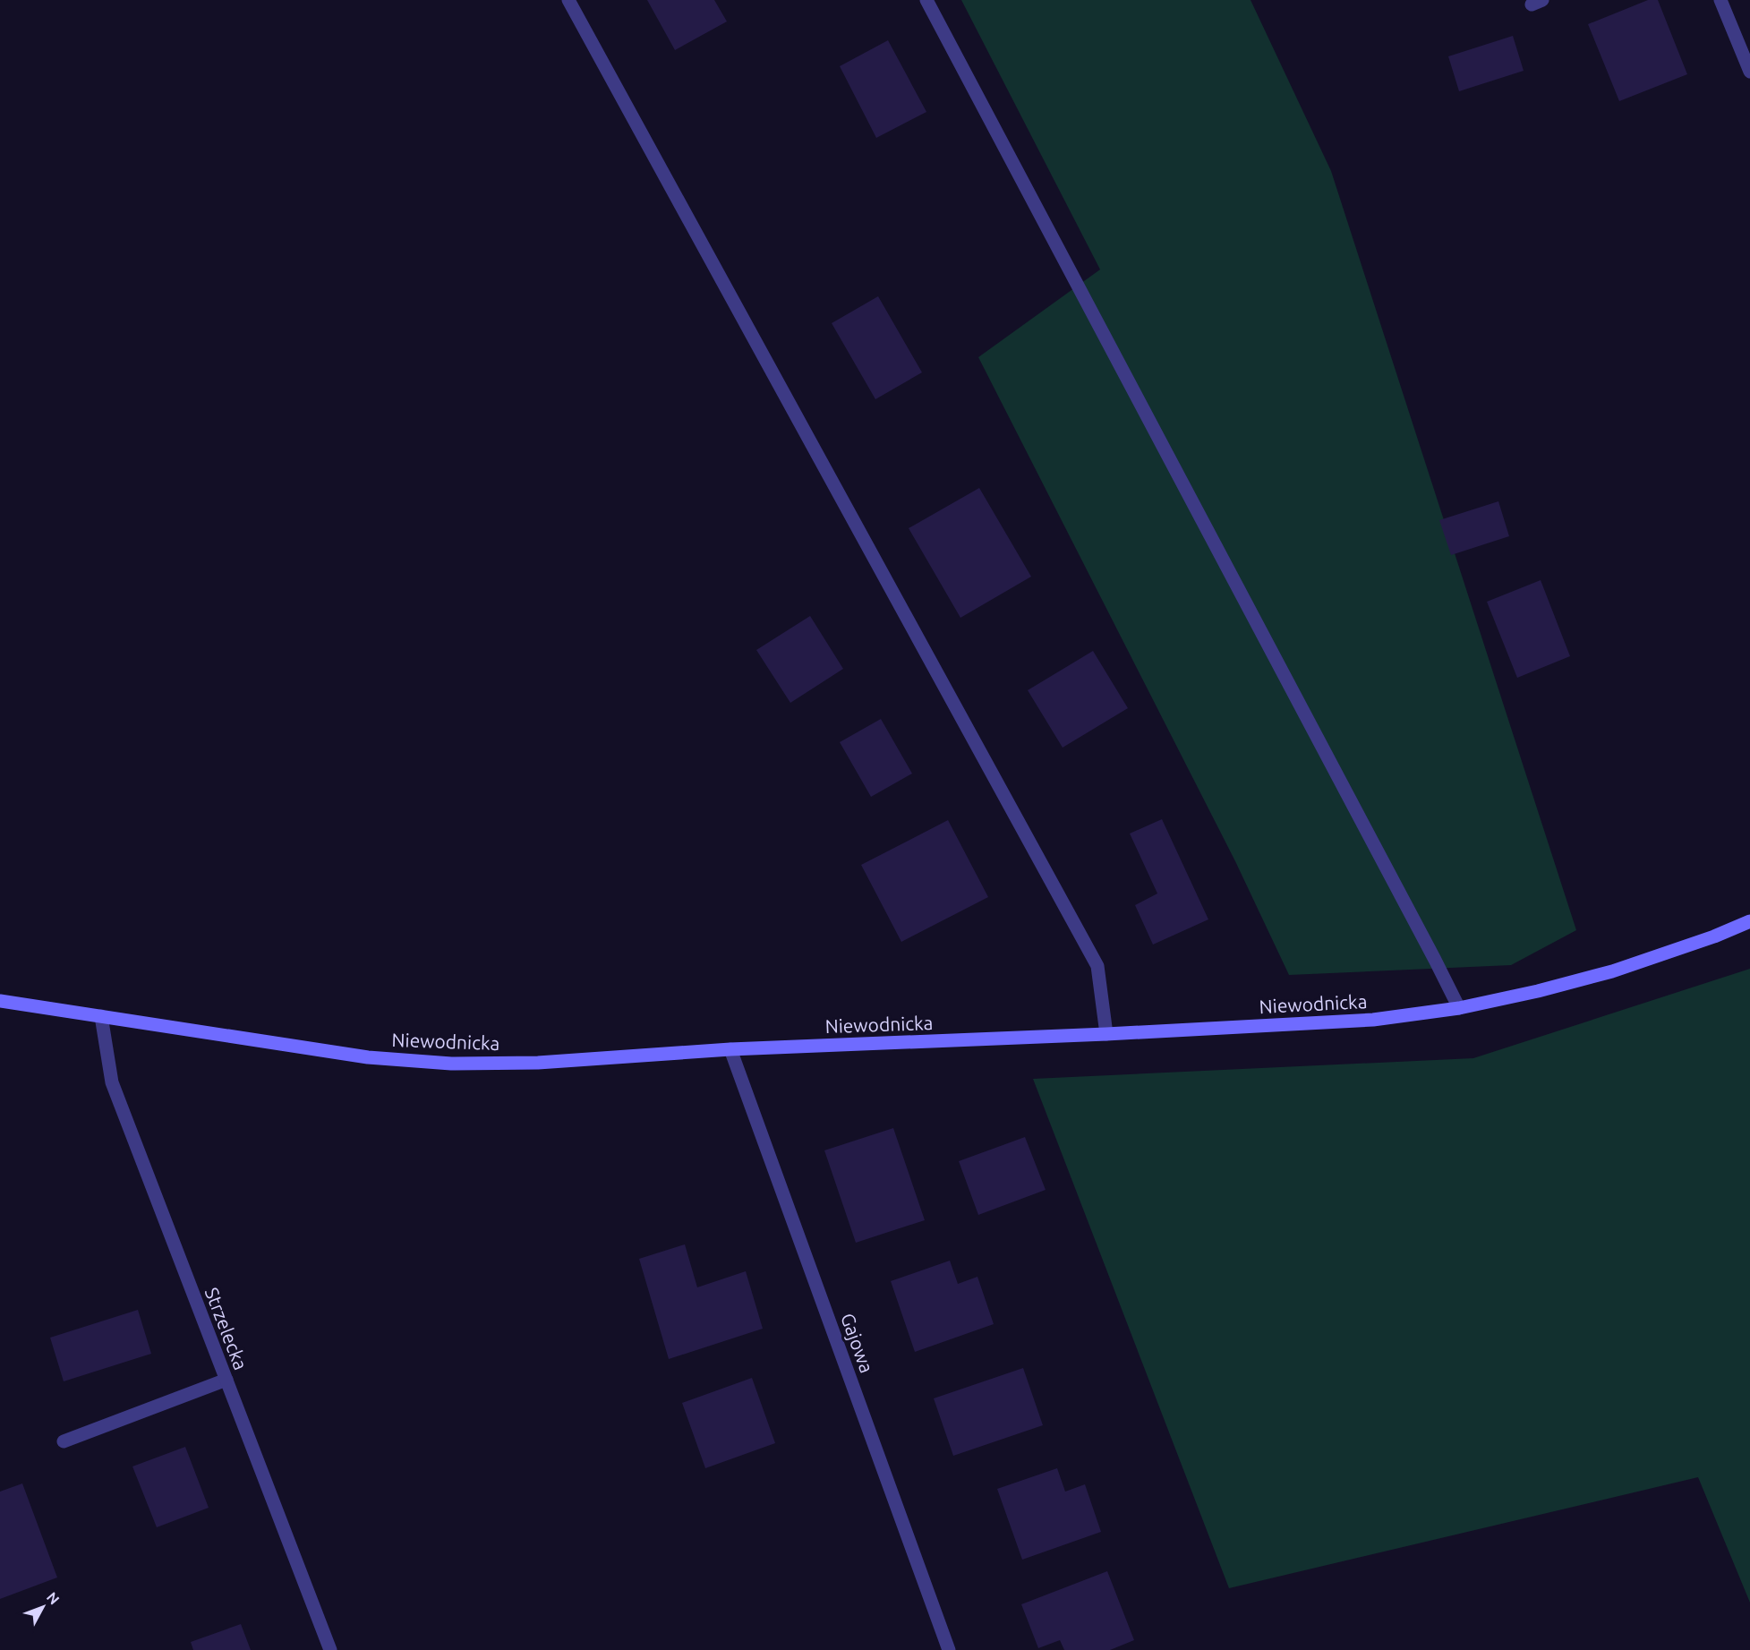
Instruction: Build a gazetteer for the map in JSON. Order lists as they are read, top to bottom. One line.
{"streets":{"street":["Niewodnicka","Strzelecka","Gajowa"]},"crossings":[["Niewodnicka","Strzelecka"],["Niewodnicka","Gajowa"]],"north":"top right"}
